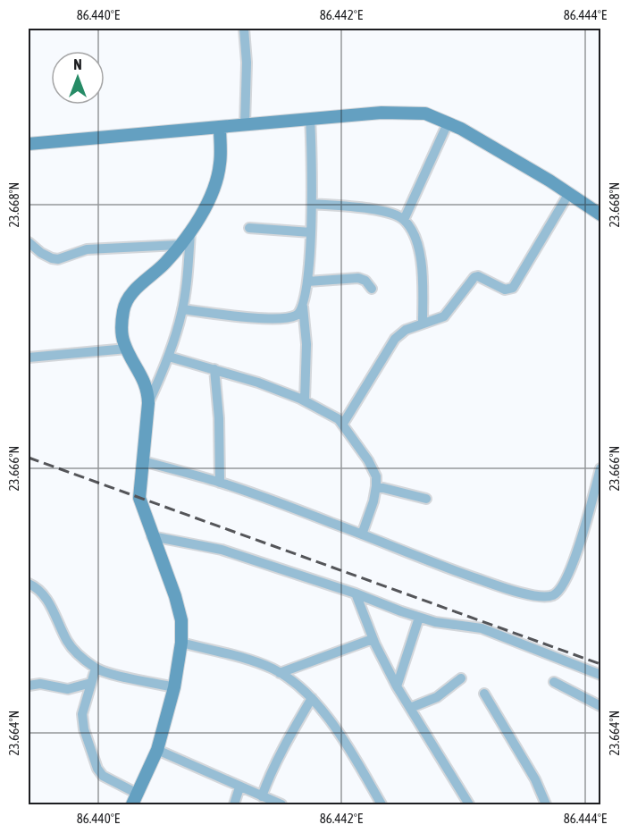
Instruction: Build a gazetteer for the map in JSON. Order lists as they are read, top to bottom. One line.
{"north":"top","coordinates":["86.440°E","86.442°E","86.444°E","23.668°N","23.666°N","23.664°N"]}
